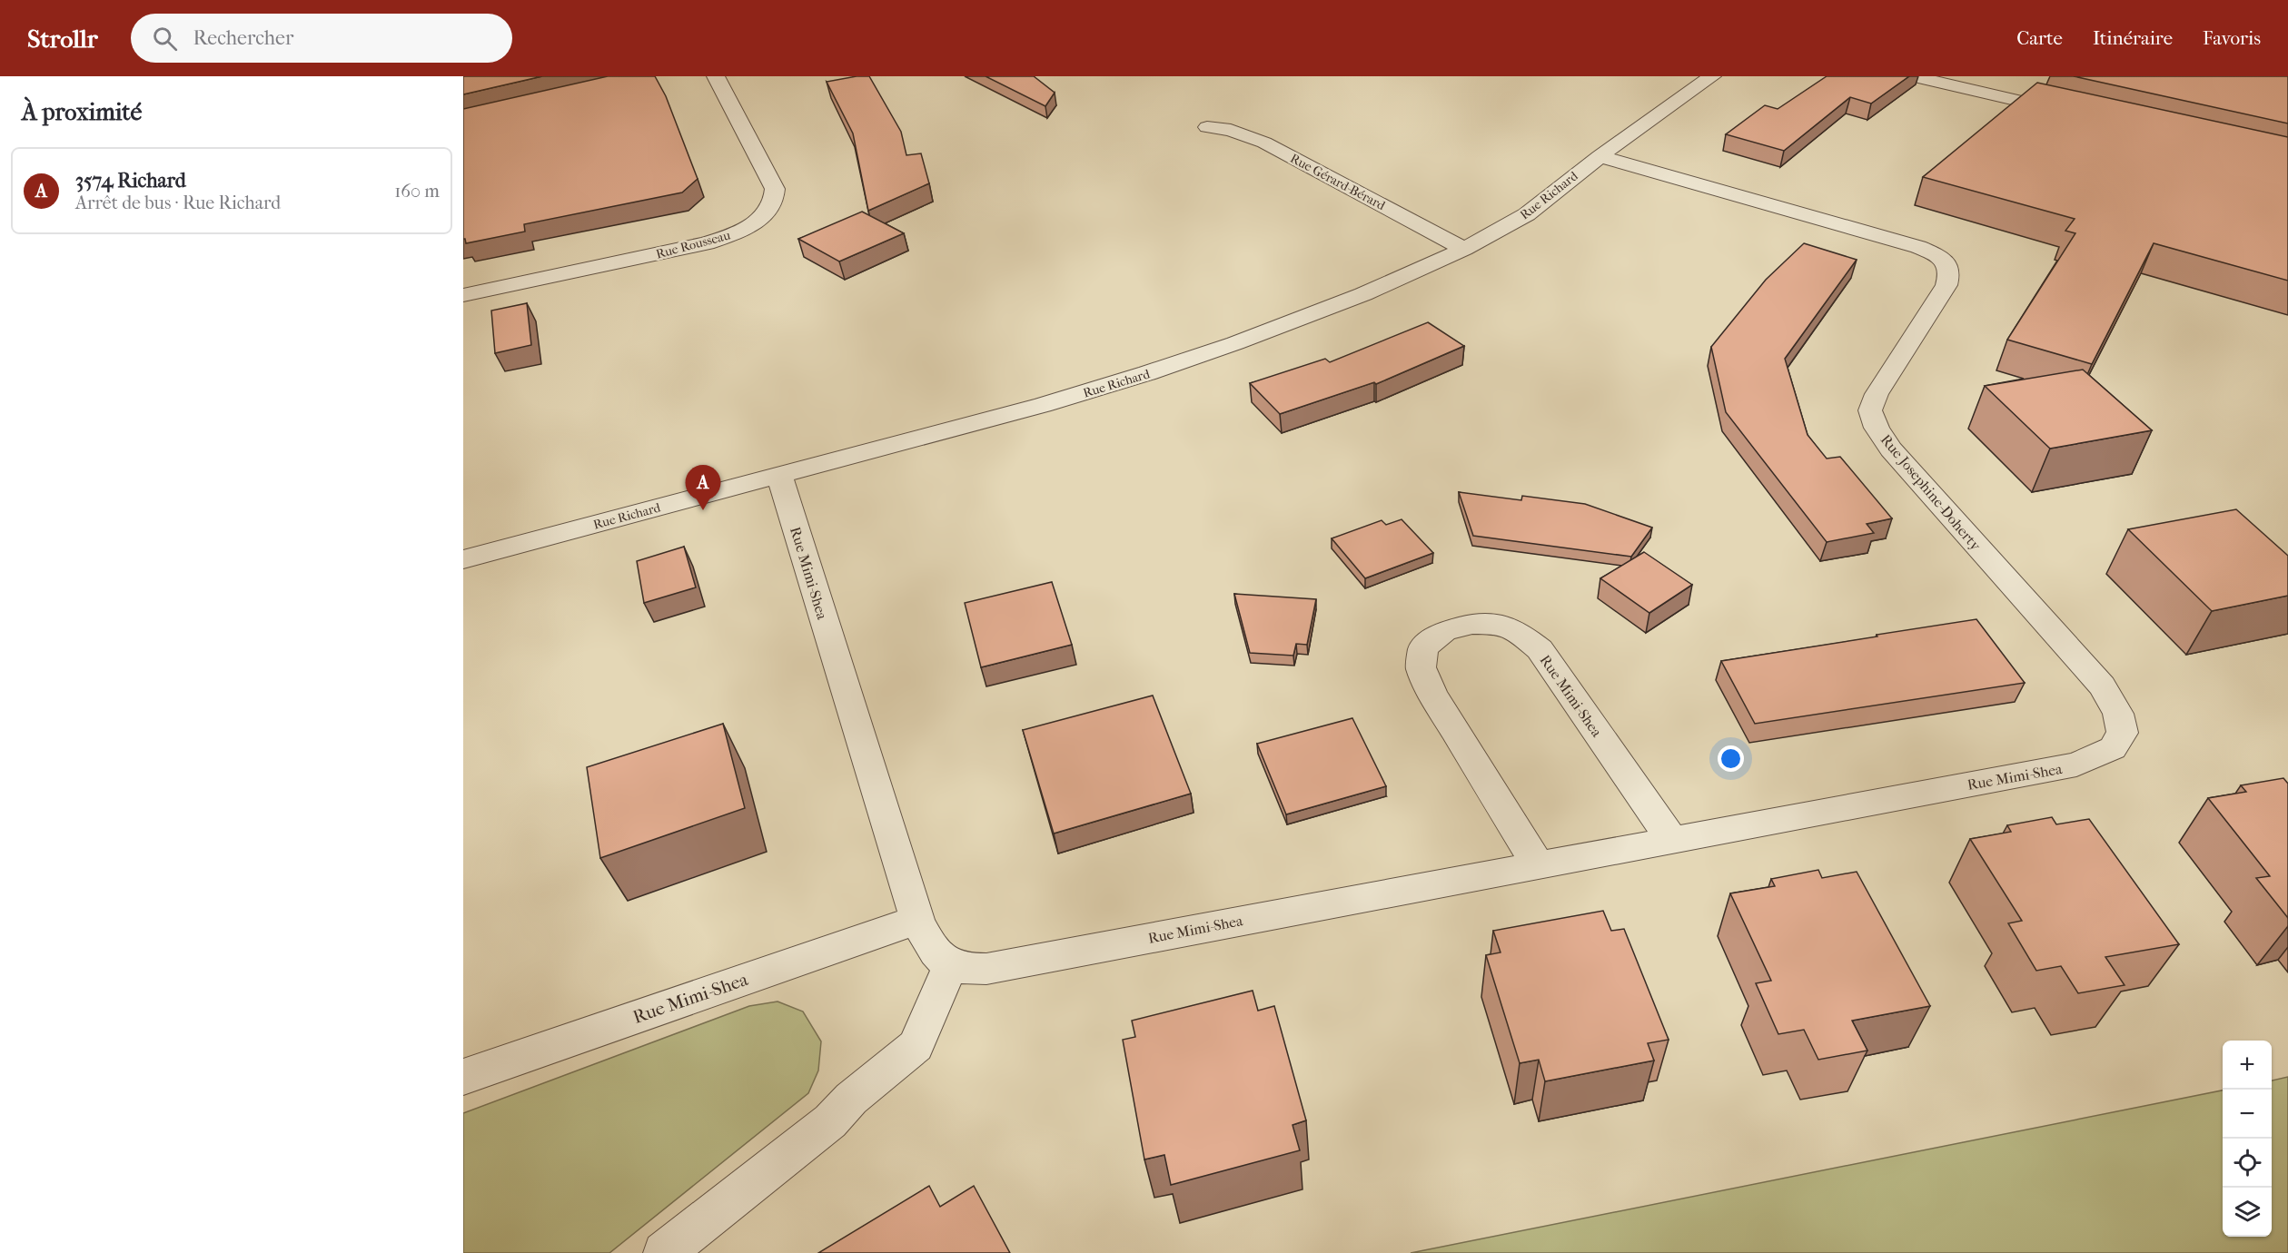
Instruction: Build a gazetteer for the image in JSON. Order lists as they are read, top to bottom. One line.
{"streets":{"street":["Rue Gérard-Bérard","Rue Richard","Rue Rousseau","Rue Josephine-Doherty","Rue Mimi-Shea"]},"crossings":[["Rue Gérard-Bérard","Rue Richard"],["Rue Richard","Rue Josephine-Doherty"],["Rue Richard","Rue Mimi-Shea"],["Rue Josephine-Doherty","Rue Mimi-Shea"]],"page":{"header":"Strollr","search":"Rechercher","nav":["Carte","Itinéraire","Favoris"],"heading":"À proximité","list":[{"mark":"A","name":"3574 Richard","note":"Arrêt de bus · Rue Richard","value":"160 m"}],"pins":"A","map_buttons":["+","−"]}}
